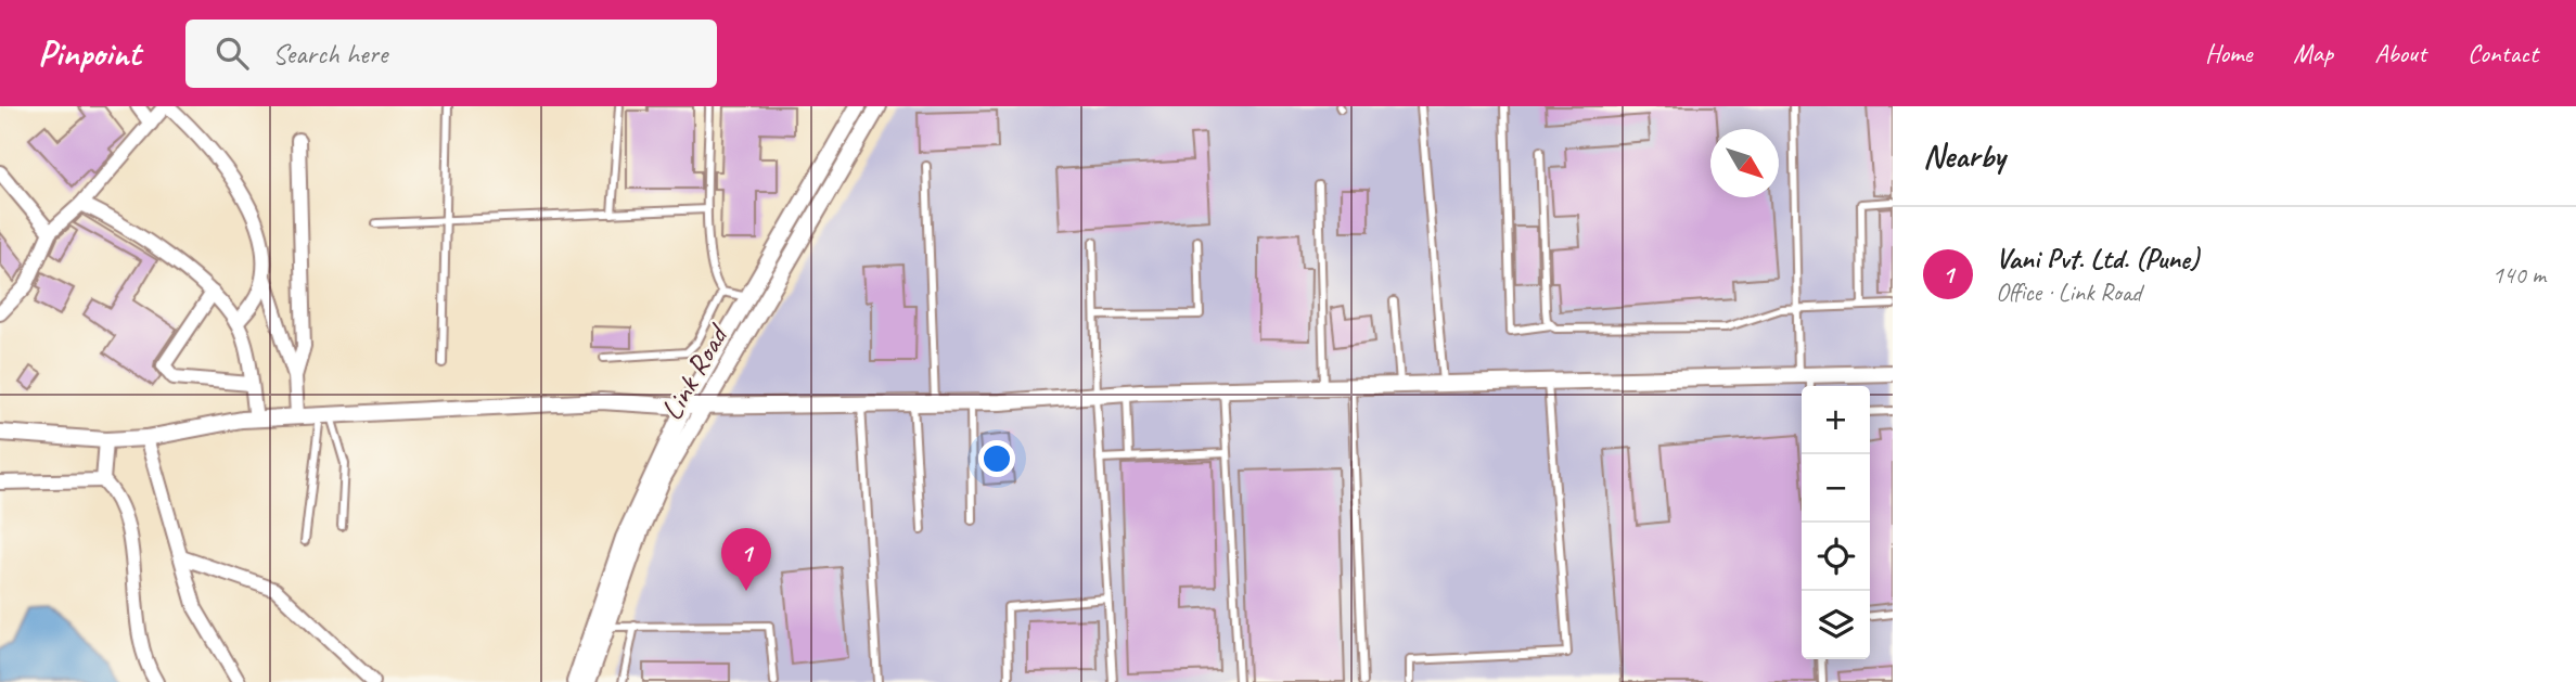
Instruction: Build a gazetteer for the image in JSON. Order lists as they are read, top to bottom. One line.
{"streets":{"street":["Link Road"]},"north":"bottom right","page":{"header":"Pinpoint","search":"Search here","nav":["Home","Map","About","Contact"],"heading":"Nearby","list":[{"mark":"1","name":"Vani Pvt. Ltd. (Pune)","note":"Office · Link Road","value":"140 m"}],"map_buttons":["+","−"],"pins":"1"}}
